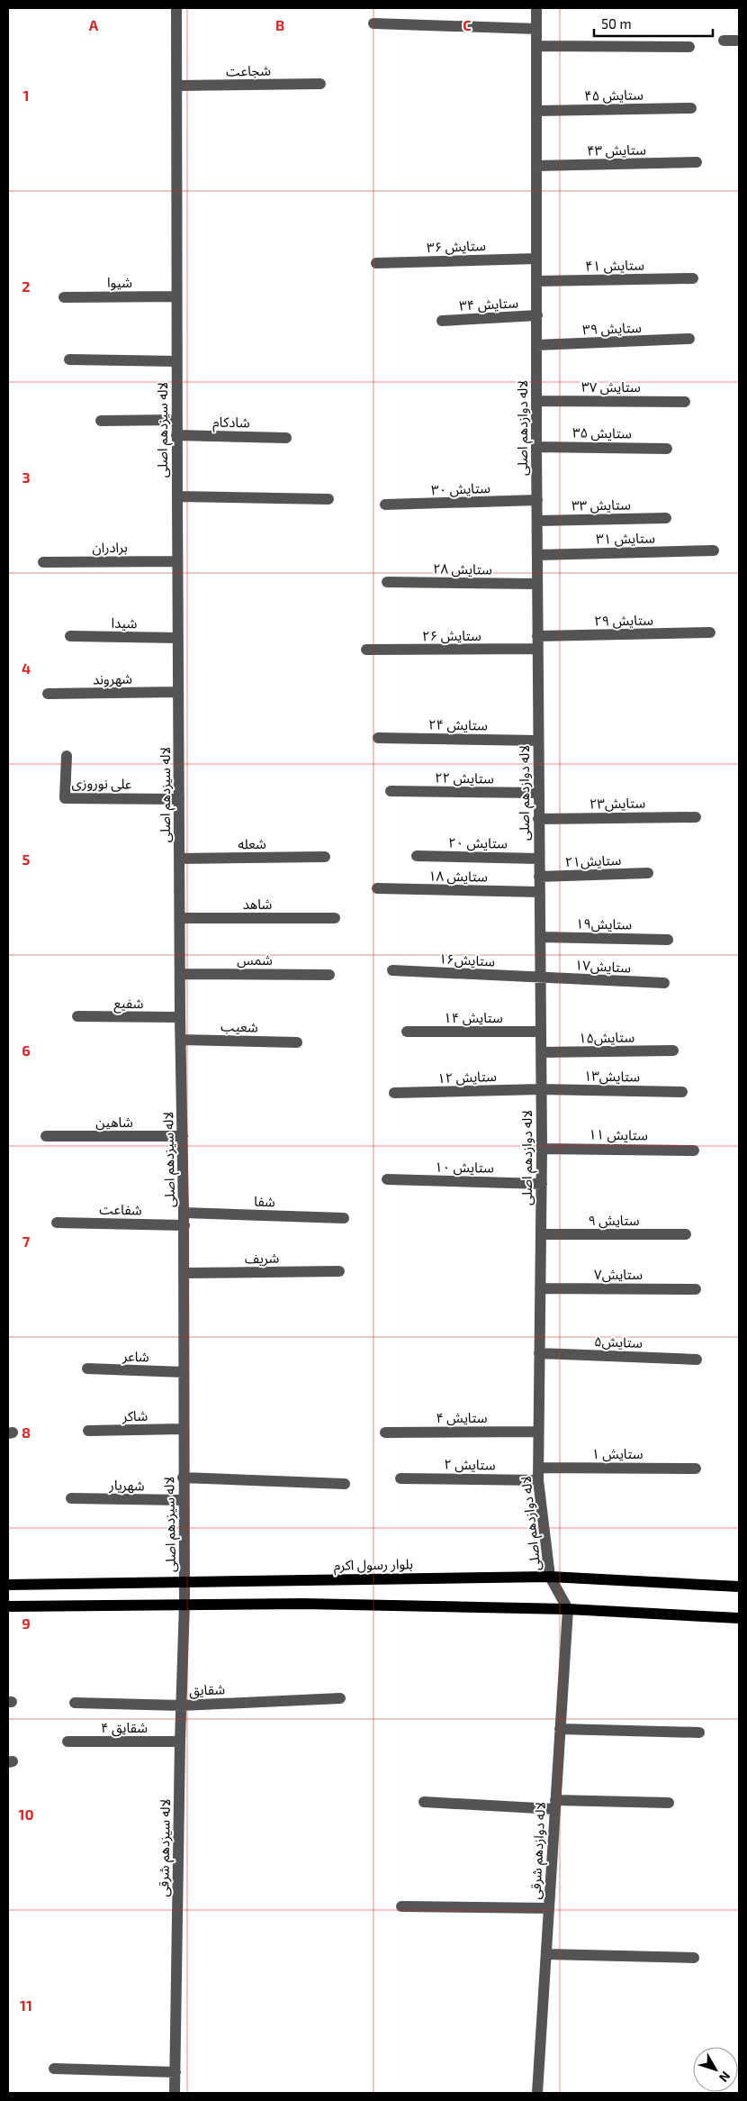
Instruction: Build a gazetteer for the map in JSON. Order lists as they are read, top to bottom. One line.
{"streets":{"main road":["بلوار رسول اکرم"],"street":["شجاعت","ستایش ۴۵","ستایش ۴۳","ستایش ۳۶","ستایش ۴۱","شیوا","ستایش ۳۴","ستایش ۳۹","ستایش ۳۷","شادکام","لاله دوازدهم اصلی","لاله سیزدهم اصلی","ستایش ۳۵","ستایش ۳۰","ستایش ۳۳","ستایش ۳۱","برادران","ستایش ۲۸","ستایش ۲۹","شیدا","ستایش ۲۶","شهروند","ستایش ۲۴","ستایش ۲۲","علی نوروزی","ستایش۲۳","ستایش ۲۰","شعله","ستایش۲۱","ستایش ۱۸","شاهد","ستایش۱۹","شمس","ستایش۱۶","ستایش۱۷","شفیع","ستایش ۱۴","شعیب","ستایش۱۵","ستایش۱۳","ستایش ۱۲","شاهین","ستایش ۱۱","ستایش ۱۰","شفا","شفاعت","ستایش ۹","شریف","ستایش۷","ستایش۵","شاعر","شاکر","ستایش ۴","ستایش ۱","ستایش ۲","شهریار","شقایق","شقایق ۴","لاله سیزدهم شرقی","لاله دوازدهم شرقی"]},"crossings":[["شجاعت","لاله سیزدهم اصلی"],["ستایش ۴۵","لاله دوازدهم اصلی"],["ستایش ۴۳","لاله دوازدهم اصلی"],["ستایش ۳۶","لاله دوازدهم اصلی"],["ستایش ۴۱","لاله دوازدهم اصلی"],["شیوا","لاله سیزدهم اصلی"],["ستایش ۳۴","لاله دوازدهم اصلی"],["ستایش ۳۹","لاله دوازدهم اصلی"],["ستایش ۳۷","لاله دوازدهم اصلی"],["شادکام","لاله سیزدهم اصلی"],["لاله دوازدهم اصلی","ستایش ۳۵"],["لاله دوازدهم اصلی","ستایش ۳۰"],["لاله دوازدهم اصلی","ستایش ۳۳"],["لاله دوازدهم اصلی","ستایش ۳۱"],["لاله دوازدهم اصلی","ستایش ۲۸"],["لاله دوازدهم اصلی","ستایش ۲۹"],["لاله دوازدهم اصلی","ستایش ۲۶"],["لاله دوازدهم اصلی","ستایش ۲۴"],["لاله دوازدهم اصلی","ستایش ۲۲"],["لاله دوازدهم اصلی","ستایش۲۳"],["لاله دوازدهم اصلی","ستایش ۲۰"],["لاله دوازدهم اصلی","ستایش۲۱"],["لاله دوازدهم اصلی","ستایش ۱۸"],["لاله دوازدهم اصلی","ستایش۱۹"],["لاله دوازدهم اصلی","ستایش۱۶"],["لاله دوازدهم اصلی","ستایش۱۷"],["لاله دوازدهم اصلی","ستایش ۱۴"],["لاله دوازدهم اصلی","ستایش۱۵"],["لاله دوازدهم اصلی","ستایش۱۳"],["لاله دوازدهم اصلی","ستایش ۱۲"],["لاله دوازدهم اصلی","ستایش ۱۱"],["لاله دوازدهم اصلی","ستایش ۱۰"],["لاله دوازدهم اصلی","ستایش ۹"],["لاله دوازدهم اصلی","ستایش۷"],["لاله دوازدهم اصلی","ستایش۵"],["لاله دوازدهم اصلی","ستایش ۴"],["لاله دوازدهم اصلی","ستایش ۱"],["لاله دوازدهم اصلی","ستایش ۲"],["لاله دوازدهم اصلی","بلوار رسول اکرم"],["لاله سیزدهم اصلی","برادران"],["لاله سیزدهم اصلی","شیدا"],["لاله سیزدهم اصلی","شهروند"],["لاله سیزدهم اصلی","علی نوروزی"],["لاله سیزدهم اصلی","شعله"],["لاله سیزدهم اصلی","شاهد"],["لاله سیزدهم اصلی","شمس"],["لاله سیزدهم اصلی","شفیع"],["لاله سیزدهم اصلی","شعیب"],["لاله سیزدهم اصلی","شاهین"],["لاله سیزدهم اصلی","شفا"],["لاله سیزدهم اصلی","شفاعت"],["لاله سیزدهم اصلی","شریف"],["لاله سیزدهم اصلی","شاعر"],["لاله سیزدهم اصلی","شاکر"],["لاله سیزدهم اصلی","شهریار"],["لاله سیزدهم اصلی","بلوار رسول اکرم"],["لاله سیزدهم اصلی","لاله سیزدهم شرقی"],["ستایش۱۶","ستایش۱۷"],["ستایش۱۳","ستایش ۱۲"],["شقایق","لاله سیزدهم شرقی"],["شقایق ۴","لاله سیزدهم شرقی"]],"scale_bar":"50 m","north":"bottom right","grid":{"columns":["A","B","C"],"rows":["1","2","3","4","5","6","7","8","9","10","11"]}}
